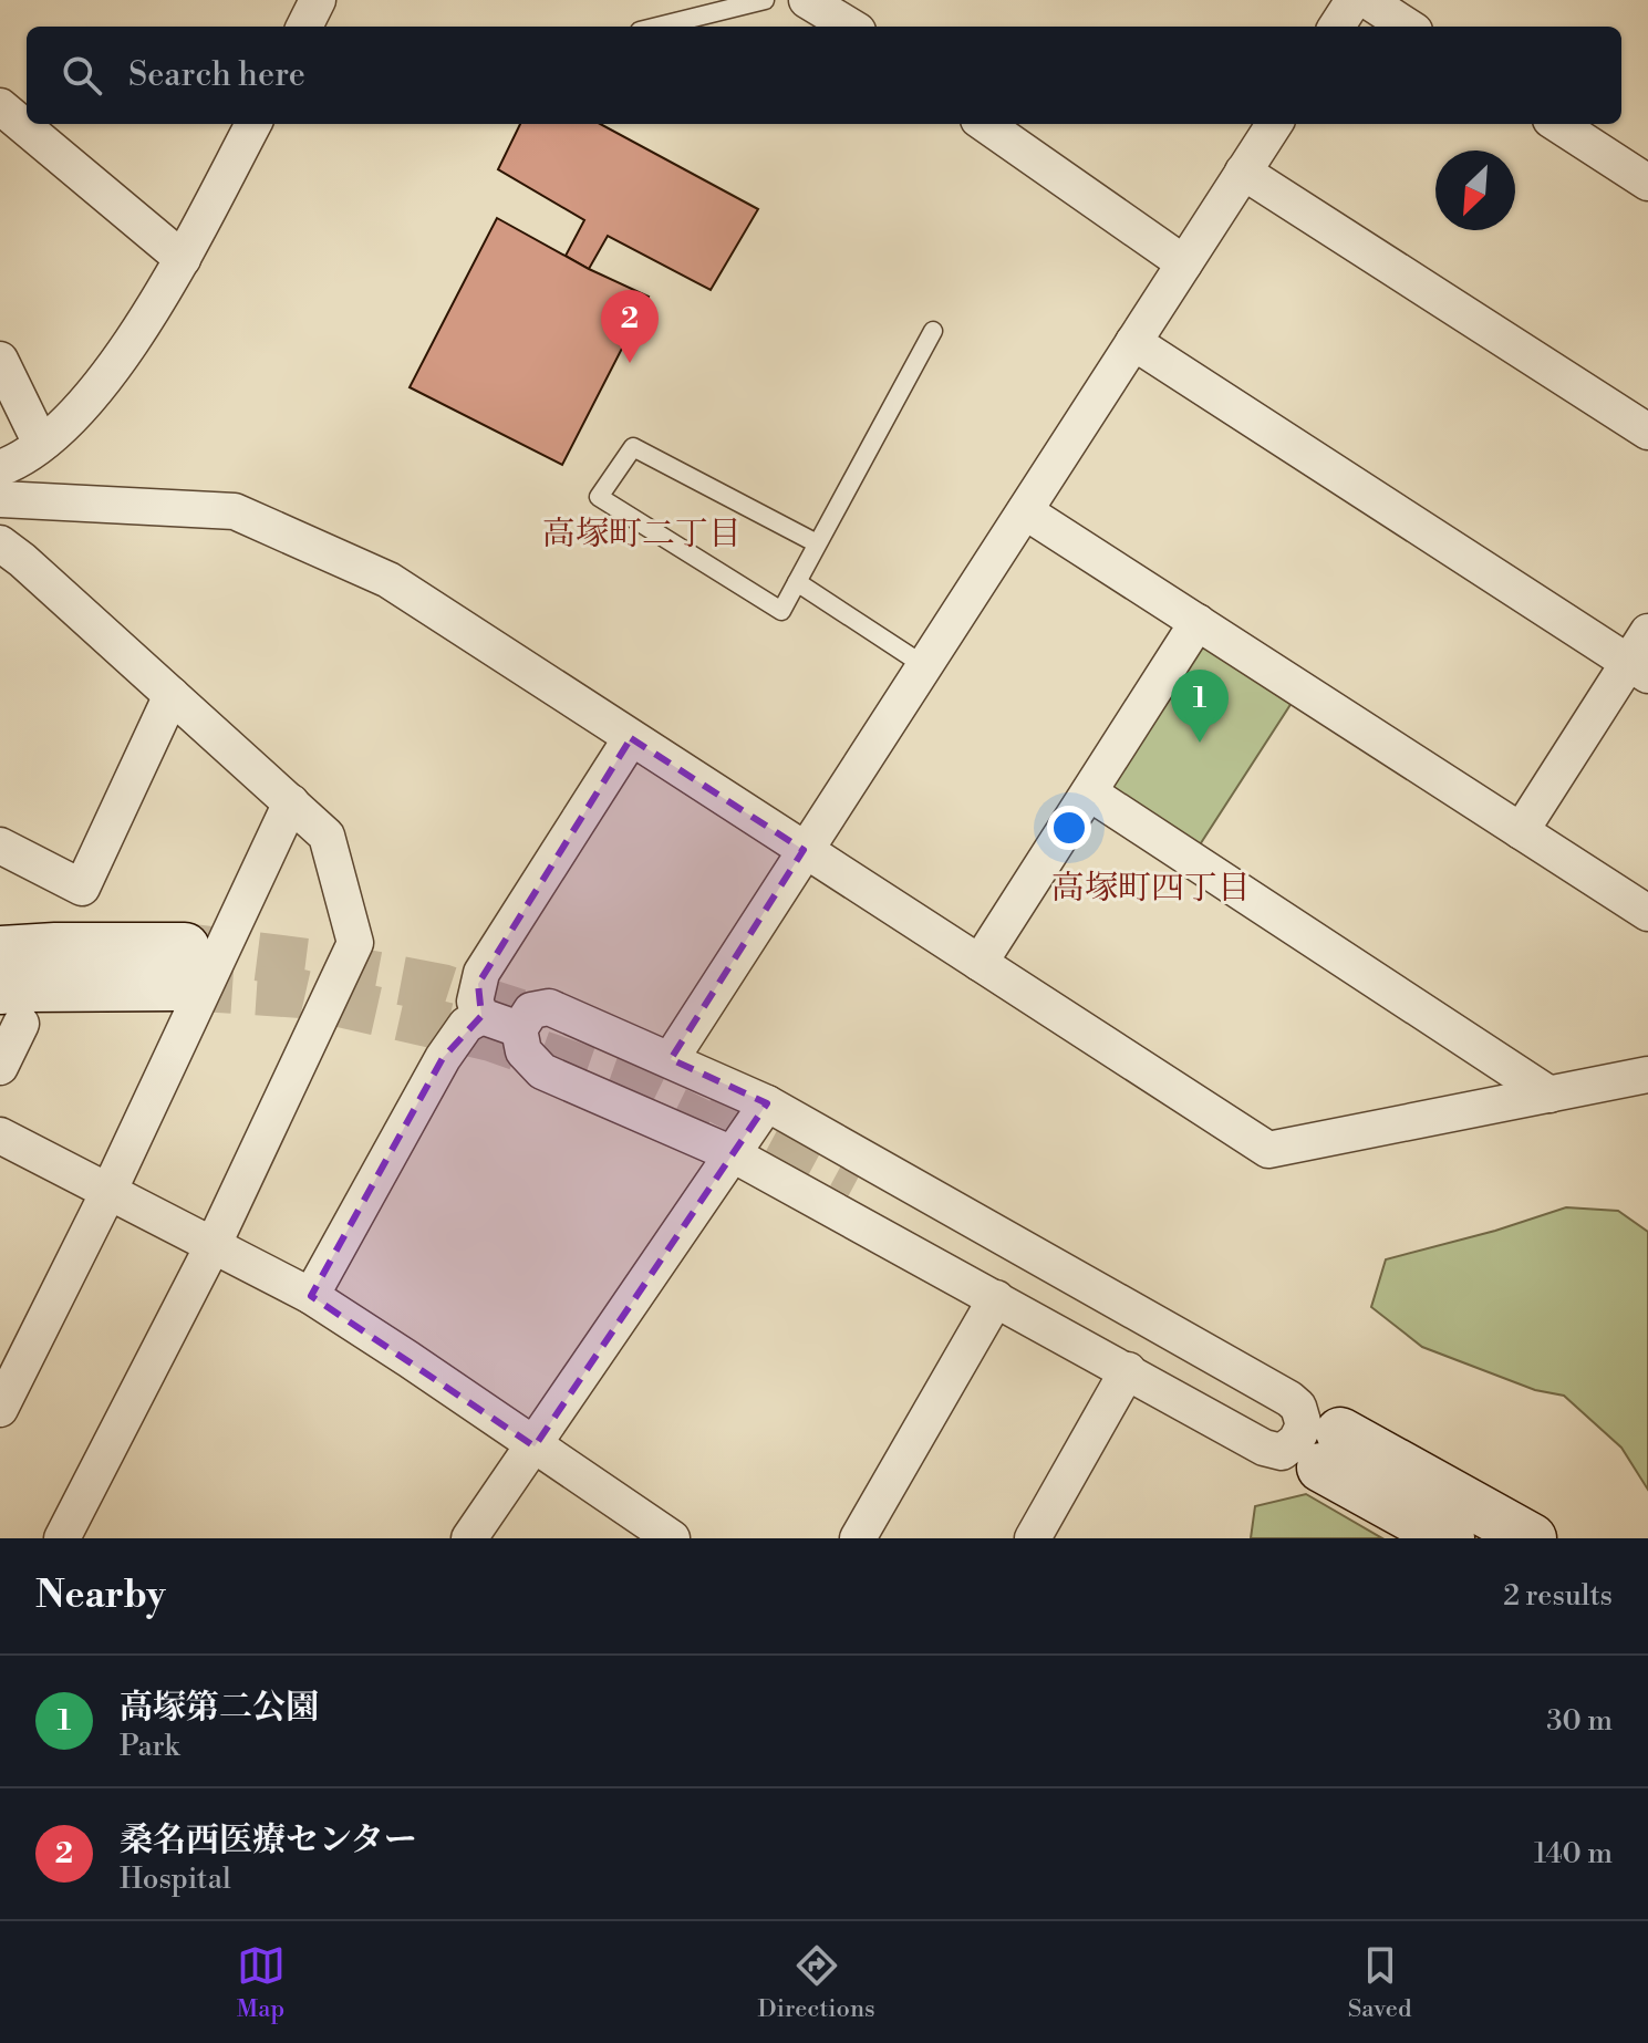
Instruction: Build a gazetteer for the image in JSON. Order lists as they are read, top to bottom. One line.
{"districts":["高塚町二丁目","高塚町四丁目"],"north":"bottom left","page":{"search":"Search here","pins":["2","1"],"heading":["Nearby","2 results"],"list":[{"mark":"1","name":"高塚第二公園","note":"Park","value":"30 m"},{"mark":"2","name":"桑名西医療センター","note":"Hospital","value":"140 m"}],"nav":["Map","Directions","Saved"]}}
